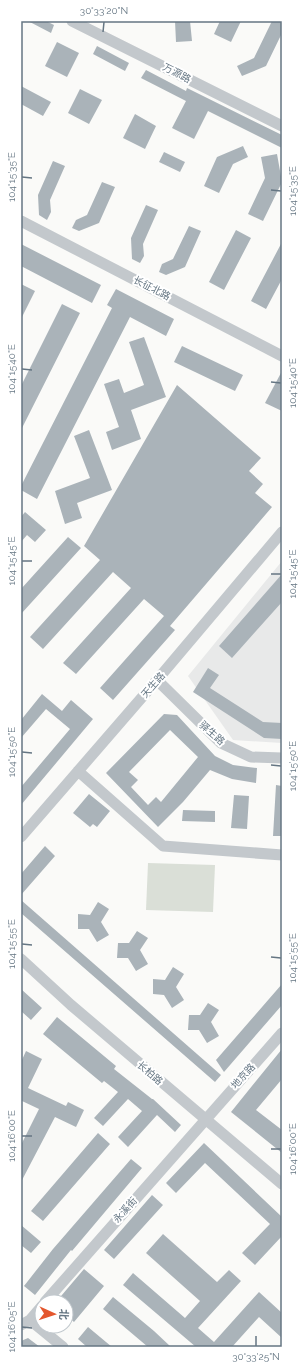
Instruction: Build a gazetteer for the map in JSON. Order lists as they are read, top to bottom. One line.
{"streets":{"street":["万源路","长征北路","天生路","驿生路","长柏路","地京路","永溪街"]},"crossings":[["天生路","驿生路"],["长柏路","地京路"],["长柏路","永溪街"],["地京路","永溪街"]],"north":"right","coordinates":["30°33'20\"N","104°15'35\"E","104°15'40\"E","104°15'45\"E","104°15'50\"E","104°15'55\"E","104°16'00\"E","104°16'05\"E","30°33'25\"N"]}
